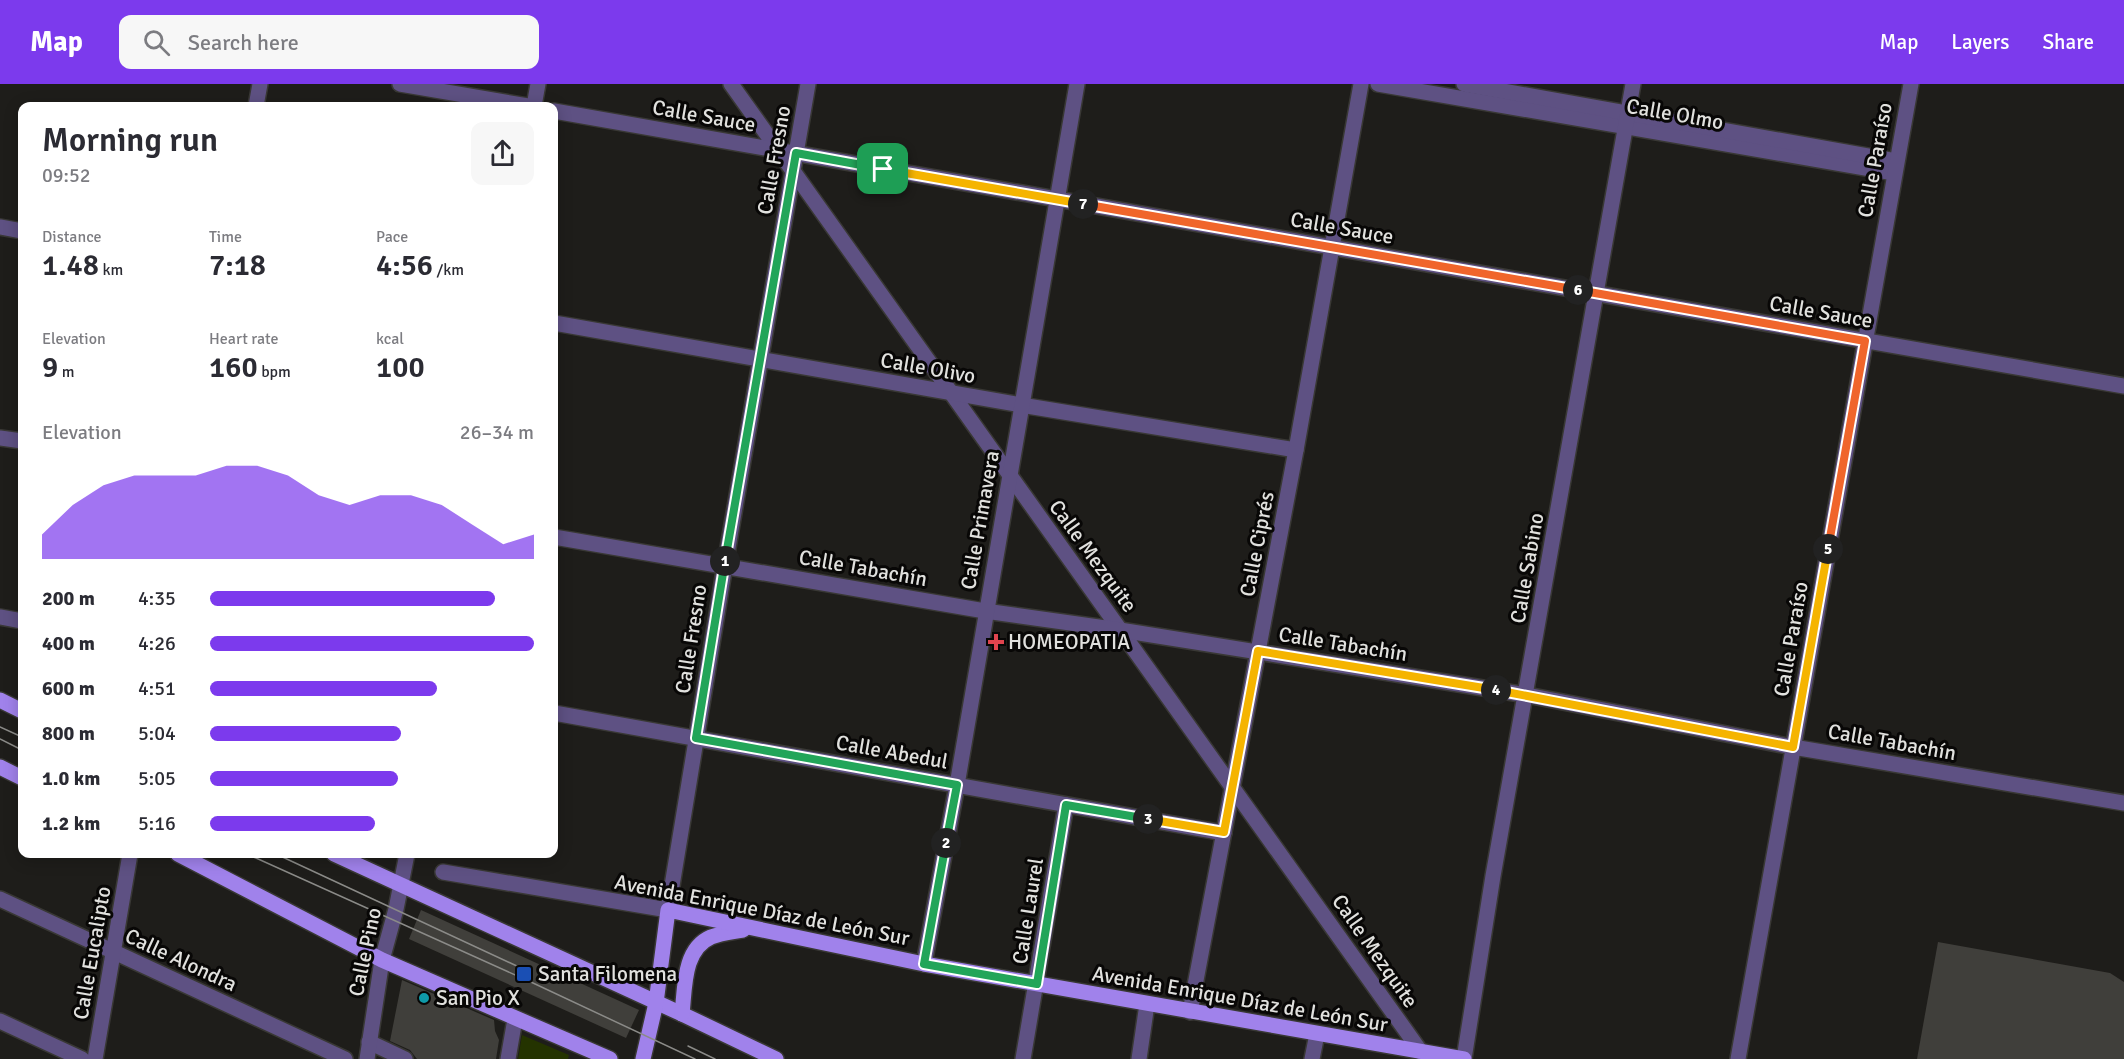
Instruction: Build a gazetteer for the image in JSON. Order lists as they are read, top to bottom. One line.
{"streets":{"main road":["Calle Fresno","Avenida Enrique Díaz de León Sur"],"street":["Calle Olmo","Calle Sauce","Calle Paraíso","Calle Olivo","Calle Primavera","Calle Ciprés","Calle Mezquite","Calle Tabachín","Calle Sabino","Calle Abedul","Calle Laurel","Calle Pino","Calle Eucalipto","Calle Alondra"]},"crossings":[["Calle Olmo","Calle Paraíso"],["Calle Olmo","Calle Sabino"],["Calle Sauce","Calle Fresno"],["Calle Sauce","Calle Paraíso"],["Calle Sauce","Calle Primavera"],["Calle Sauce","Calle Ciprés"],["Calle Sauce","Calle Mezquite"],["Calle Sauce","Calle Sabino"],["Calle Fresno","Calle Olivo"],["Calle Fresno","Calle Mezquite"],["Calle Fresno","Calle Tabachín"],["Calle Fresno","Calle Abedul"],["Calle Fresno","Avenida Enrique Díaz de León Sur"],["Calle Paraíso","Calle Tabachín"],["Calle Olivo","Calle Primavera"],["Calle Olivo","Calle Ciprés"],["Calle Olivo","Calle Mezquite"],["Calle Primavera","Calle Mezquite"],["Calle Primavera","Calle Tabachín"],["Calle Primavera","Calle Abedul"],["Calle Primavera","Avenida Enrique Díaz de León Sur"],["Calle Ciprés","Calle Mezquite"],["Calle Ciprés","Calle Tabachín"],["Calle Ciprés","Calle Abedul"],["Calle Ciprés","Avenida Enrique Díaz de León Sur"],["Calle Mezquite","Calle Tabachín"],["Calle Mezquite","Avenida Enrique Díaz de León Sur"],["Calle Tabachín","Calle Sabino"],["Calle Sabino","Avenida Enrique Díaz de León Sur"],["Calle Abedul","Calle Laurel"],["Avenida Enrique Díaz de León Sur","Calle Laurel"],["Calle Eucalipto","Calle Alondra"]],"places":{"health":["HOMEOPATIA"],"transit":["Santa Filomena"],"other":["San Pio X"]},"page":{"header":"Map","search":"Search here","nav":["Map","Layers","Share"],"heading":["Morning run","09:52"],"pins":["7","6","5","1","4","3","2"],"stats":[["Distance","1.48 km"],["Time","7:18"],["Pace","4:56 /km"],["Elevation","9 m"],["Heart rate","160 bpm"],["kcal","100"]],"chart":["Elevation","26–34 m"],"list":[{"name":"200 m","note":"4:35"},{"name":"400 m","note":"4:26"},{"name":"600 m","note":"4:51"},{"name":"800 m","note":"5:04"},{"name":"1.0 km","note":"5:05"},{"name":"1.2 km","note":"5:16"}]}}
